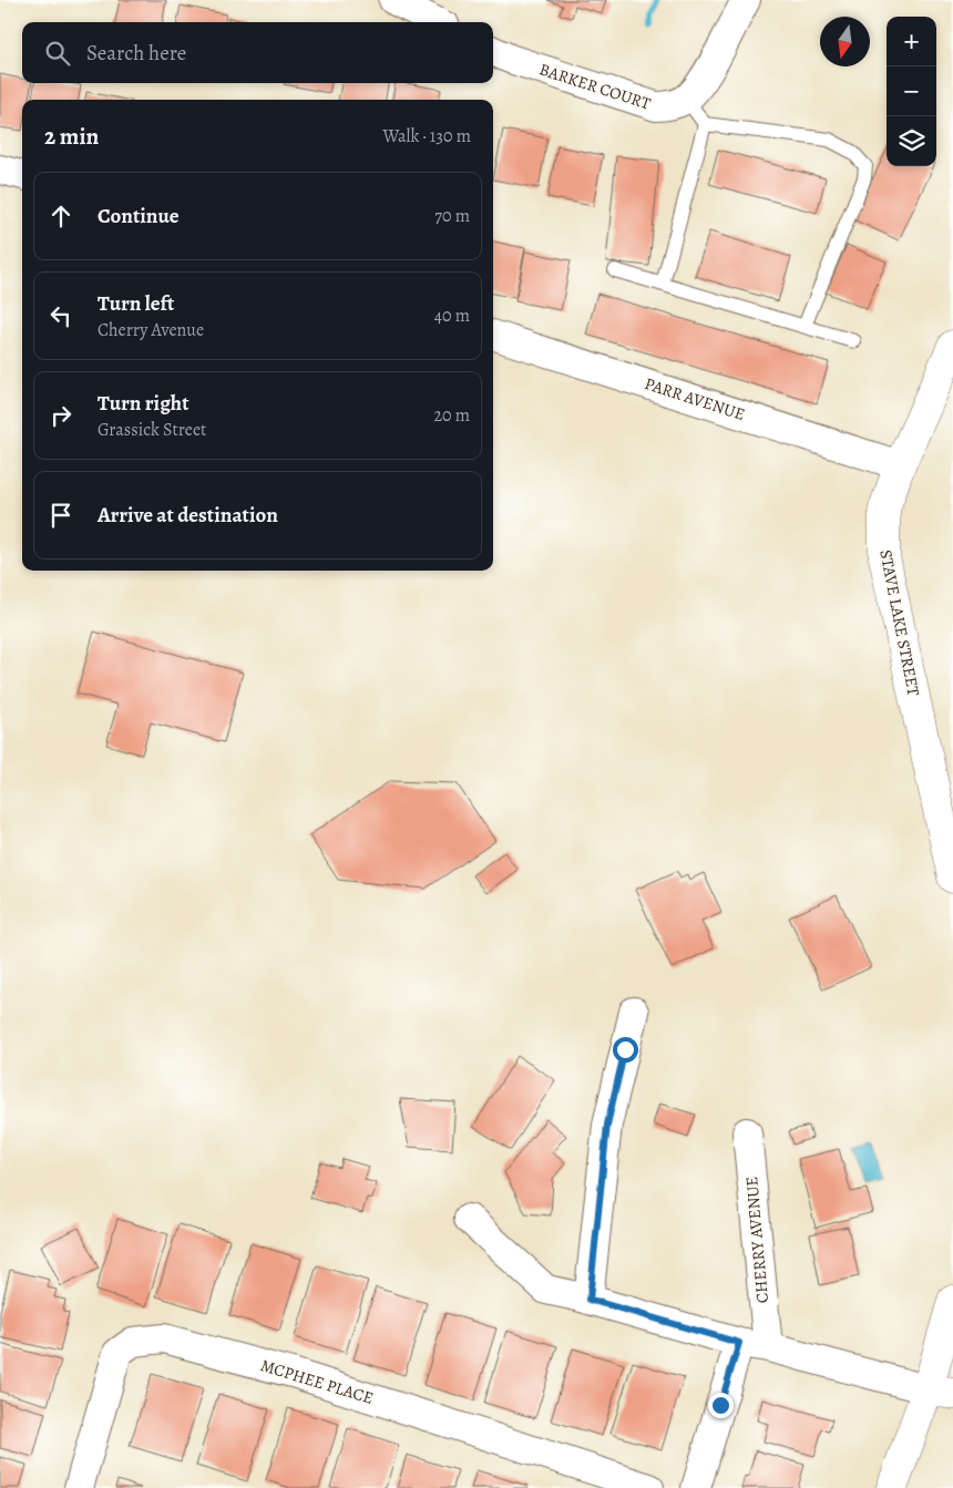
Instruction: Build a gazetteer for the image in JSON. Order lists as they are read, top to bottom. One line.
{"streets":{"main road":["STAVE LAKE STREET"],"street":["BARKER COURT","PARR AVENUE","CHERRY AVENUE","MCPHEE PLACE"]},"crossings":[["PARR AVENUE","STAVE LAKE STREET"]],"north":"bottom","page":{"map_buttons":["+","−"],"search":"Search here","heading":["2 min","Walk · 130 m"],"list":[["Continue","70 m"],["Turn left","Cherry Avenue","40 m"],["Turn right","Grassick Street","20 m"],"Arrive at destination"]}}
